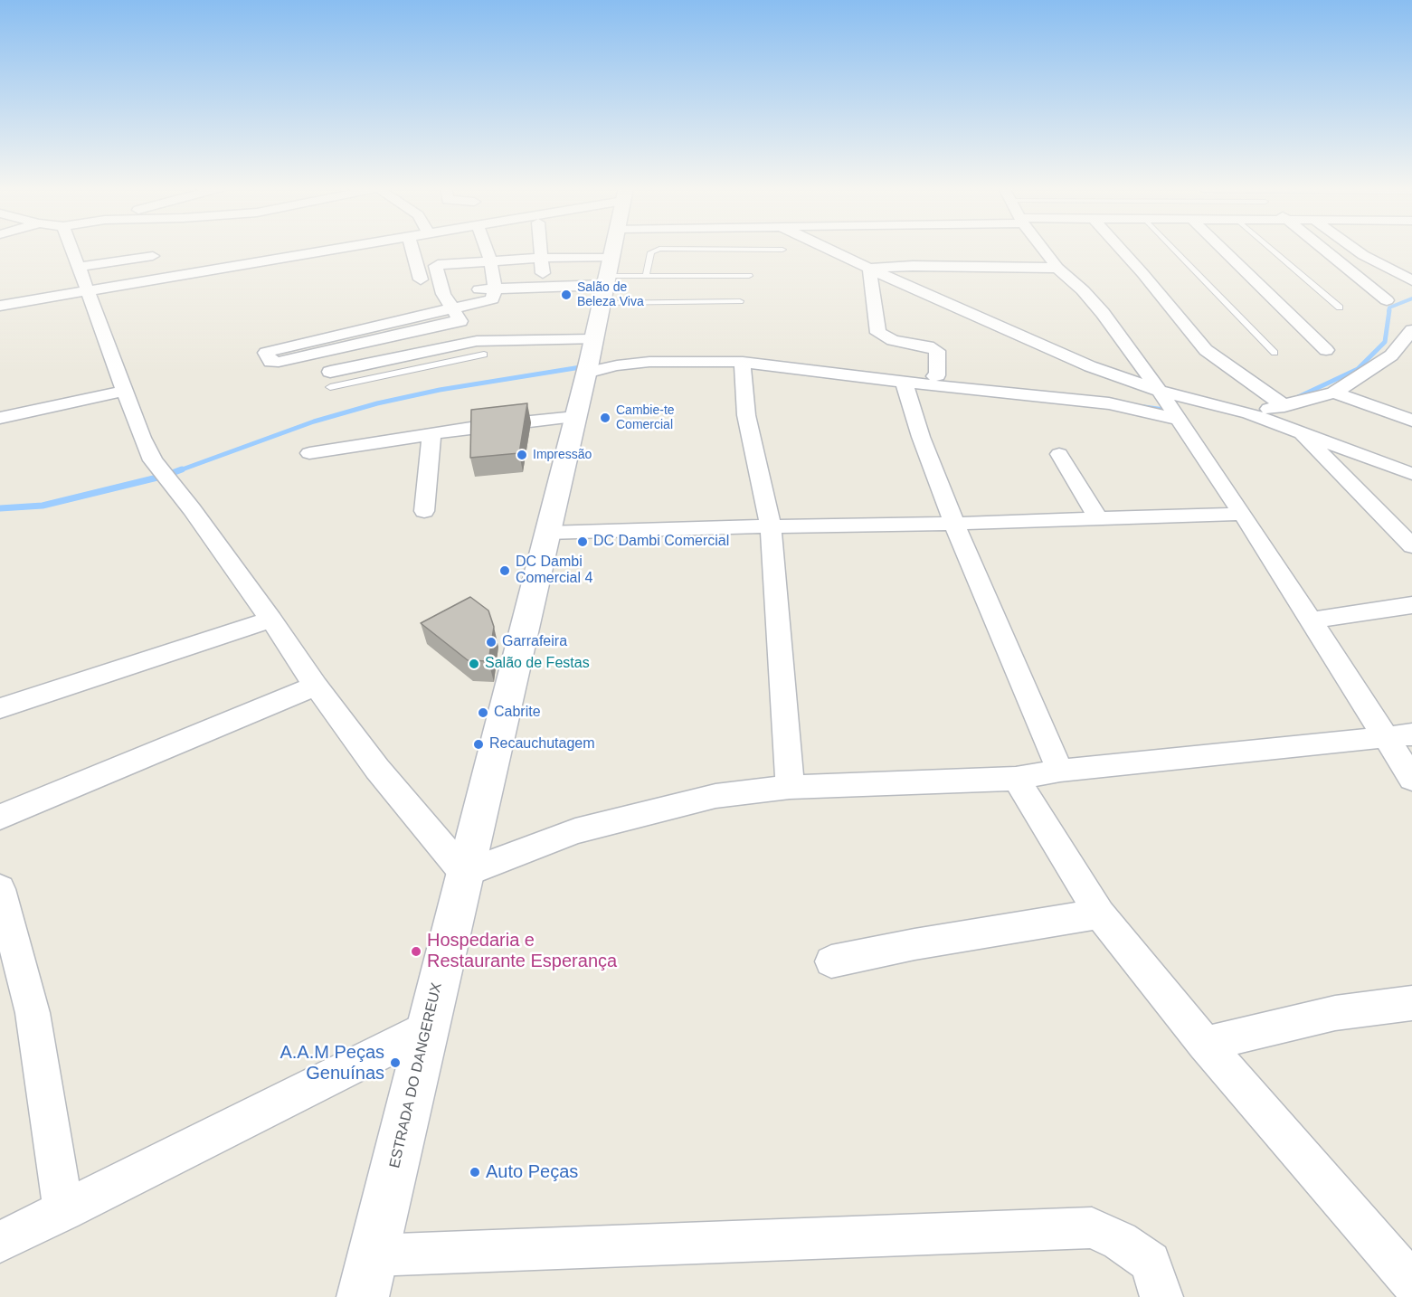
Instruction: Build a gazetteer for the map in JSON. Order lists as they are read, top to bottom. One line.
{"streets":{"main road":["ESTRADA DO DANGEREUX"]},"places":["Salão de Beleza Viva","Cambie-te Comercial","Impressão","DC Dambi Comercial","DC Dambi Comercial 4","Garrafeira","Salão de Festas","Cabrite","Recauchutagem","Hospedaria e Restaurante Esperança","A.A.M Peças Genuínas","Auto Peças"]}
